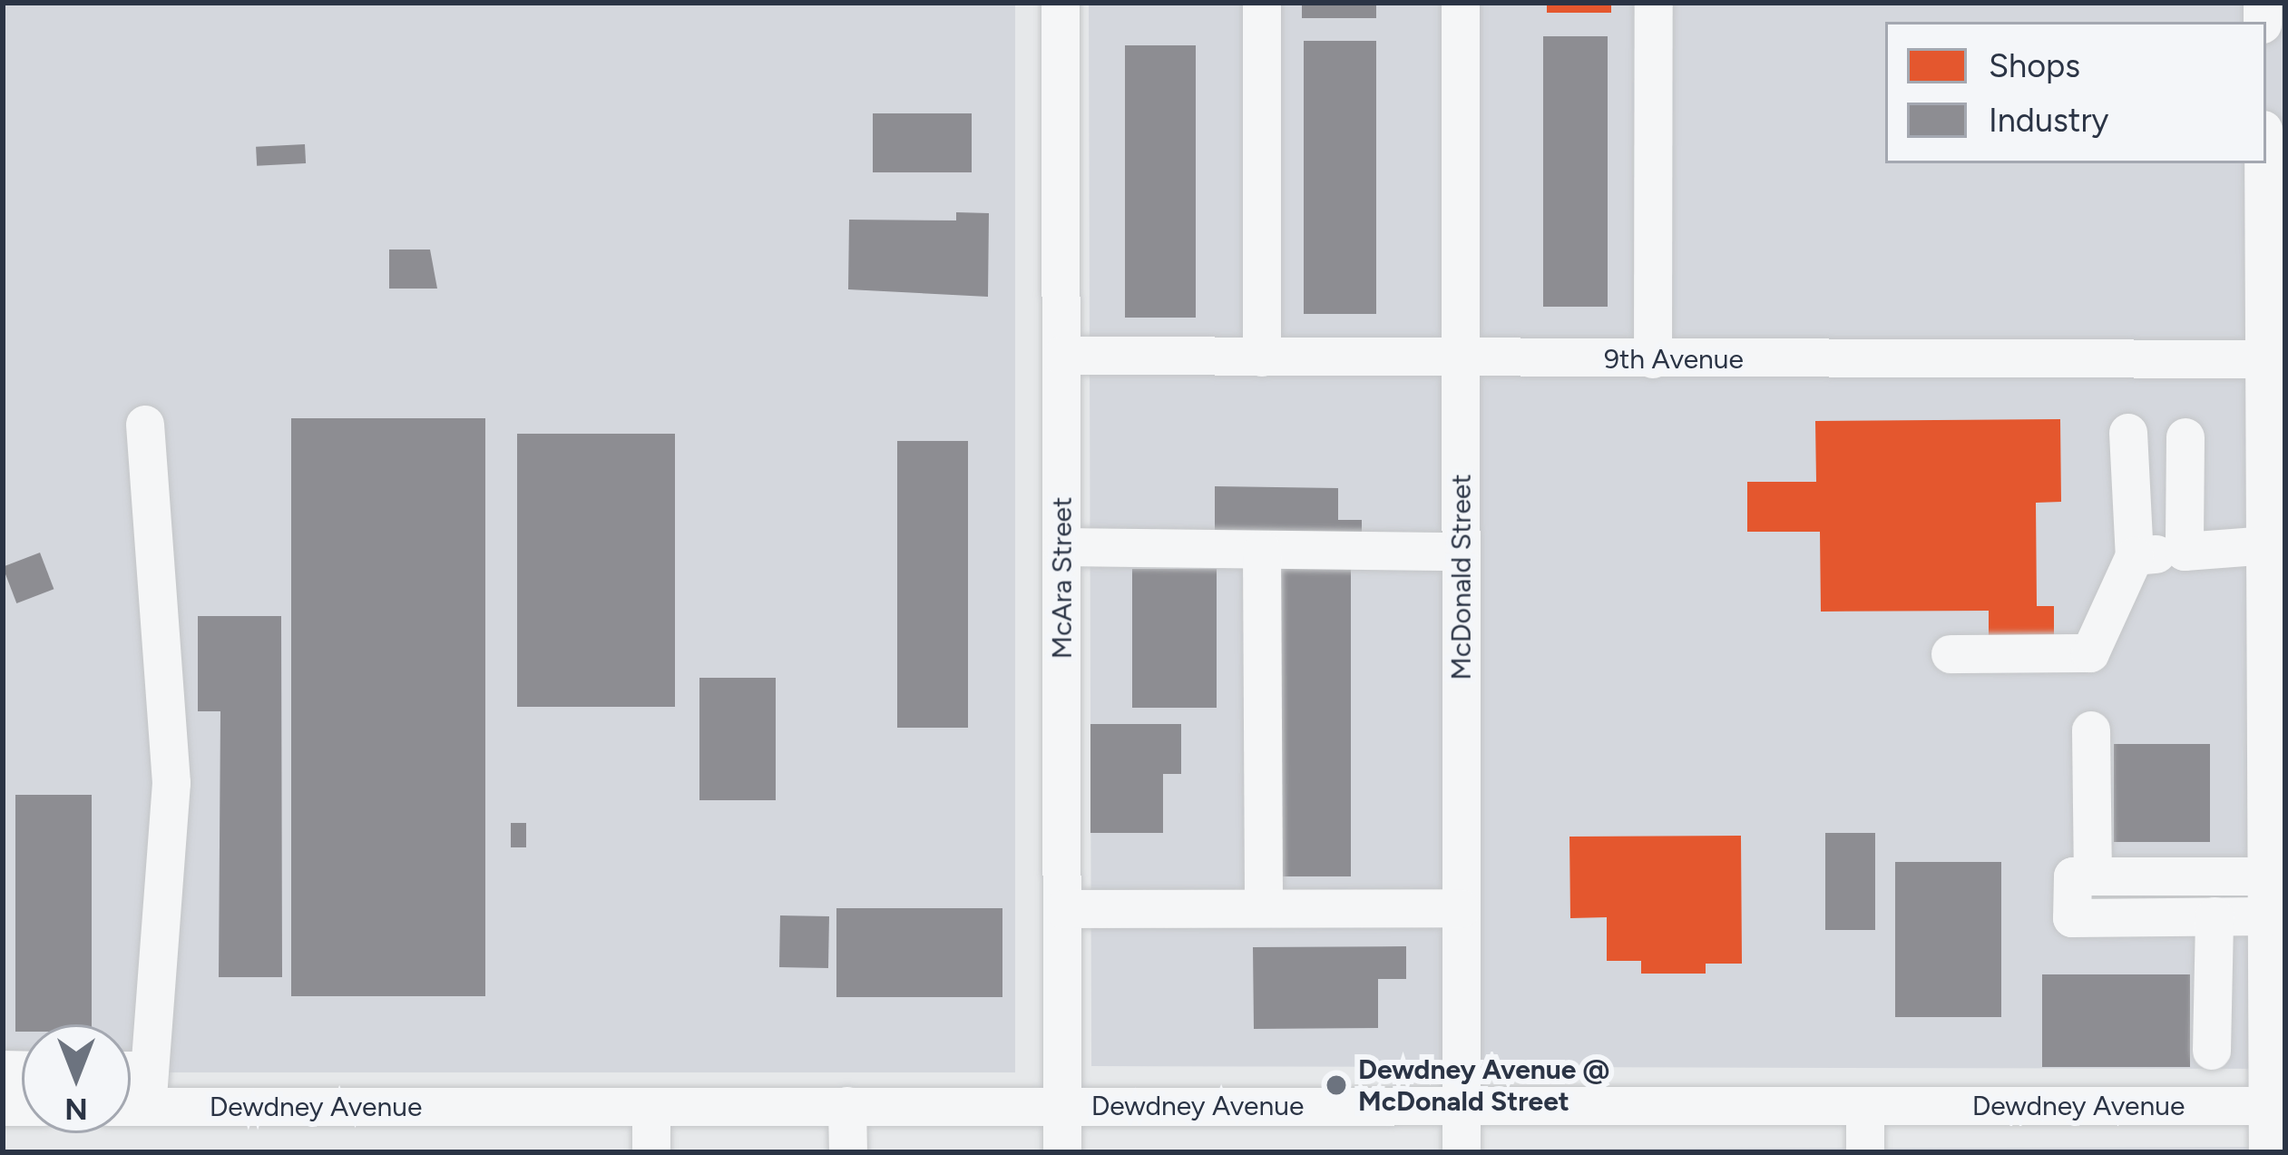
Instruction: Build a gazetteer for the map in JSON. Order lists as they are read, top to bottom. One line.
{"streets":{"street":["9th Avenue","McDonald Street","McAra Street","Dewdney Avenue"]},"crossings":[["9th Avenue","McDonald Street"],["9th Avenue","McAra Street"],["McDonald Street","Dewdney Avenue"],["McAra Street","Dewdney Avenue"]],"places":["Dewdney Avenue @ McDonald Street"],"legend":["Shops","Industry"],"north":"bottom"}
